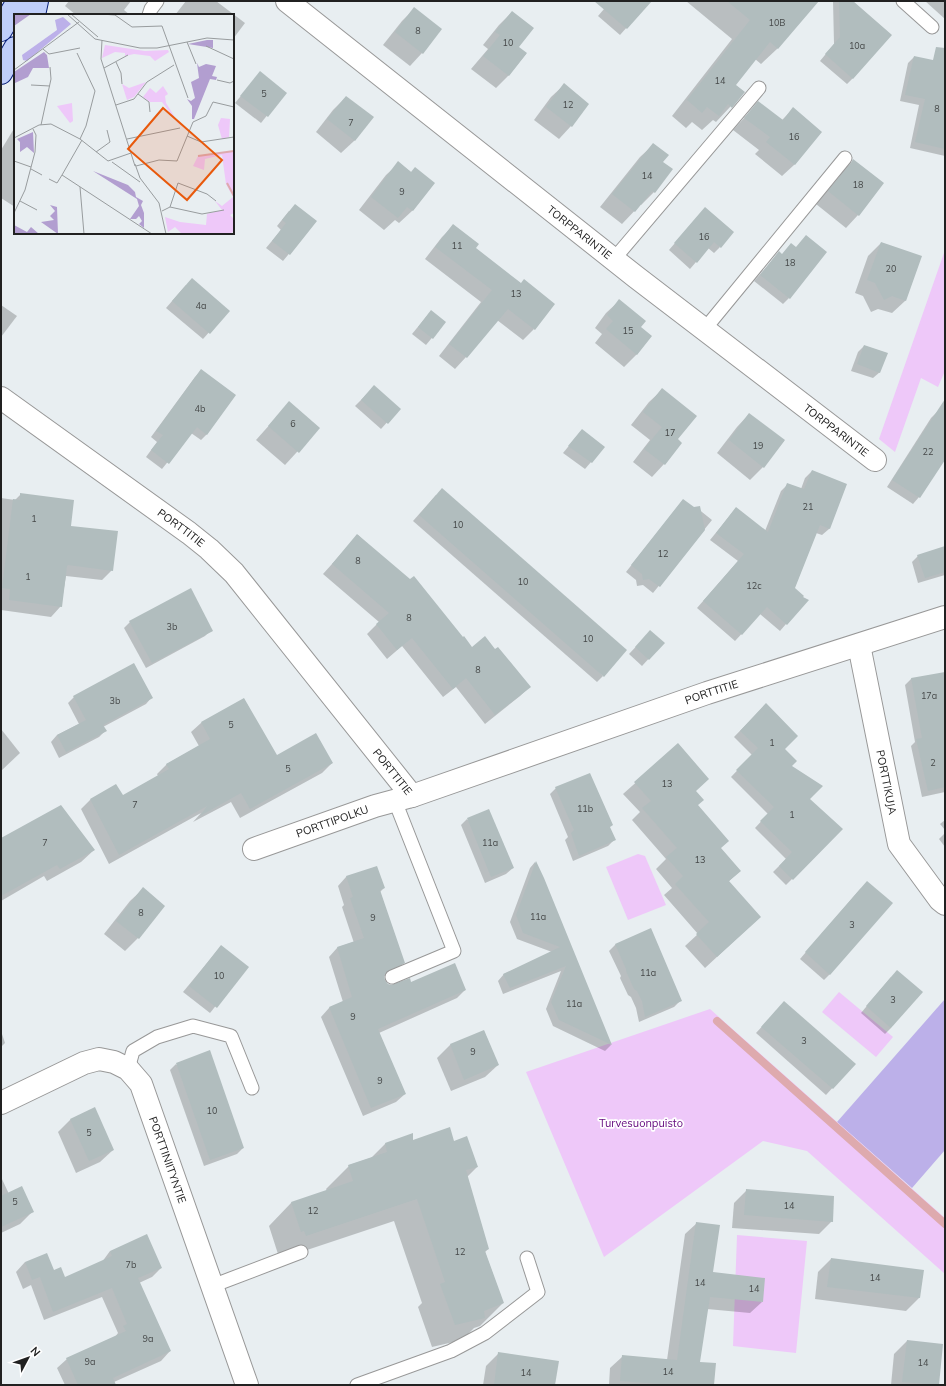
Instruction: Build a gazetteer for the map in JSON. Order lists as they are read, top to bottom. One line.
{"streets":{"street":["TORPPARINTIE","PORTTITIE","PORTTIKUJA","PORTTIPOLKU","PORTTINIITYNTIE"]},"crossings":[["PORTTITIE","PORTTIKUJA"],["PORTTITIE","PORTTIPOLKU"]],"parks":["Turvesuonpuisto"],"house_numbers":["10B","8","10","10a","14","5","12","8","7","16","14","18","9","16","11","18","20","13","4a","15","4b","6","17","19","22","21","1","10","12","8","1","10","12c","8","3b","10","8","17a","3b","5","1","2","5","13","7","11b","1","7","11a","13","8","11a","9","3","11a","10","3","11a","9","3","9","9","10","5","5","14","12","12","7b","14","14","14","9a","9a","14","14","14"],"north":"top right"}
